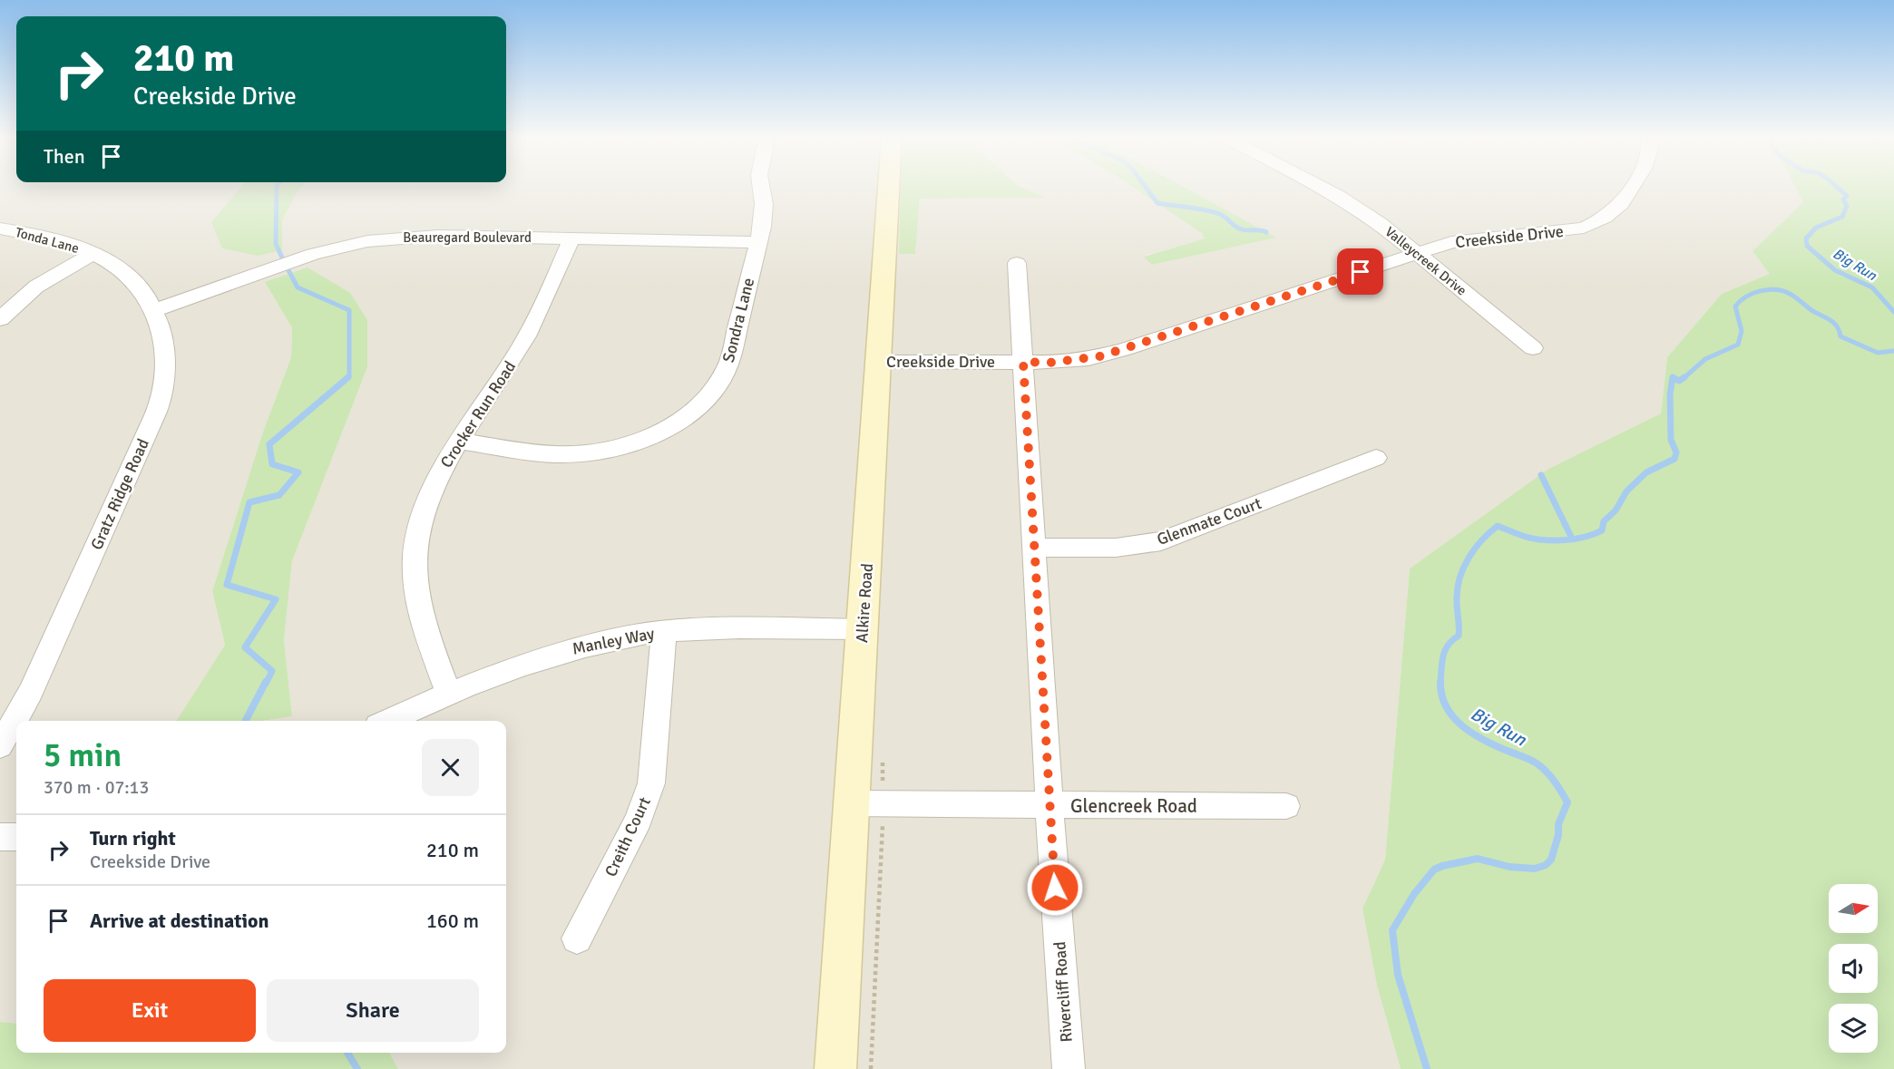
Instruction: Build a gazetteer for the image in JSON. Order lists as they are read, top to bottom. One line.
{"streets":{"main road":["Alkire Road"],"street":["Creekside Drive","Beauregard Boulevard","Tonda Lane","Valleycreek Drive","Sondra Lane","Crocker Run Road","Gratz Ridge Road","Glenmate Court","Manley Way","Glencreek Road","Creith Court","Rivercliff Road"]},"crossings":[["Creekside Drive","Valleycreek Drive"],["Creekside Drive","Alkire Road"],["Creekside Drive","Rivercliff Road"],["Beauregard Boulevard","Sondra Lane"],["Beauregard Boulevard","Crocker Run Road"],["Beauregard Boulevard","Gratz Ridge Road"],["Tonda Lane","Gratz Ridge Road"],["Sondra Lane","Crocker Run Road"],["Crocker Run Road","Manley Way"],["Glenmate Court","Rivercliff Road"],["Alkire Road","Manley Way"],["Alkire Road","Glencreek Road"],["Manley Way","Creith Court"],["Glencreek Road","Rivercliff Road"]],"water":["Big Run"],"north":"right","page":{"turn":["210 m","Creekside Drive"],"then":"Then","heading":["5 min","370 m · 07:13"],"list":[{"name":"Turn right","note":"Creekside Drive","value":"210 m"},{"name":"Arrive at destination","value":"160 m"}],"buttons":["Exit","Share"]}}
